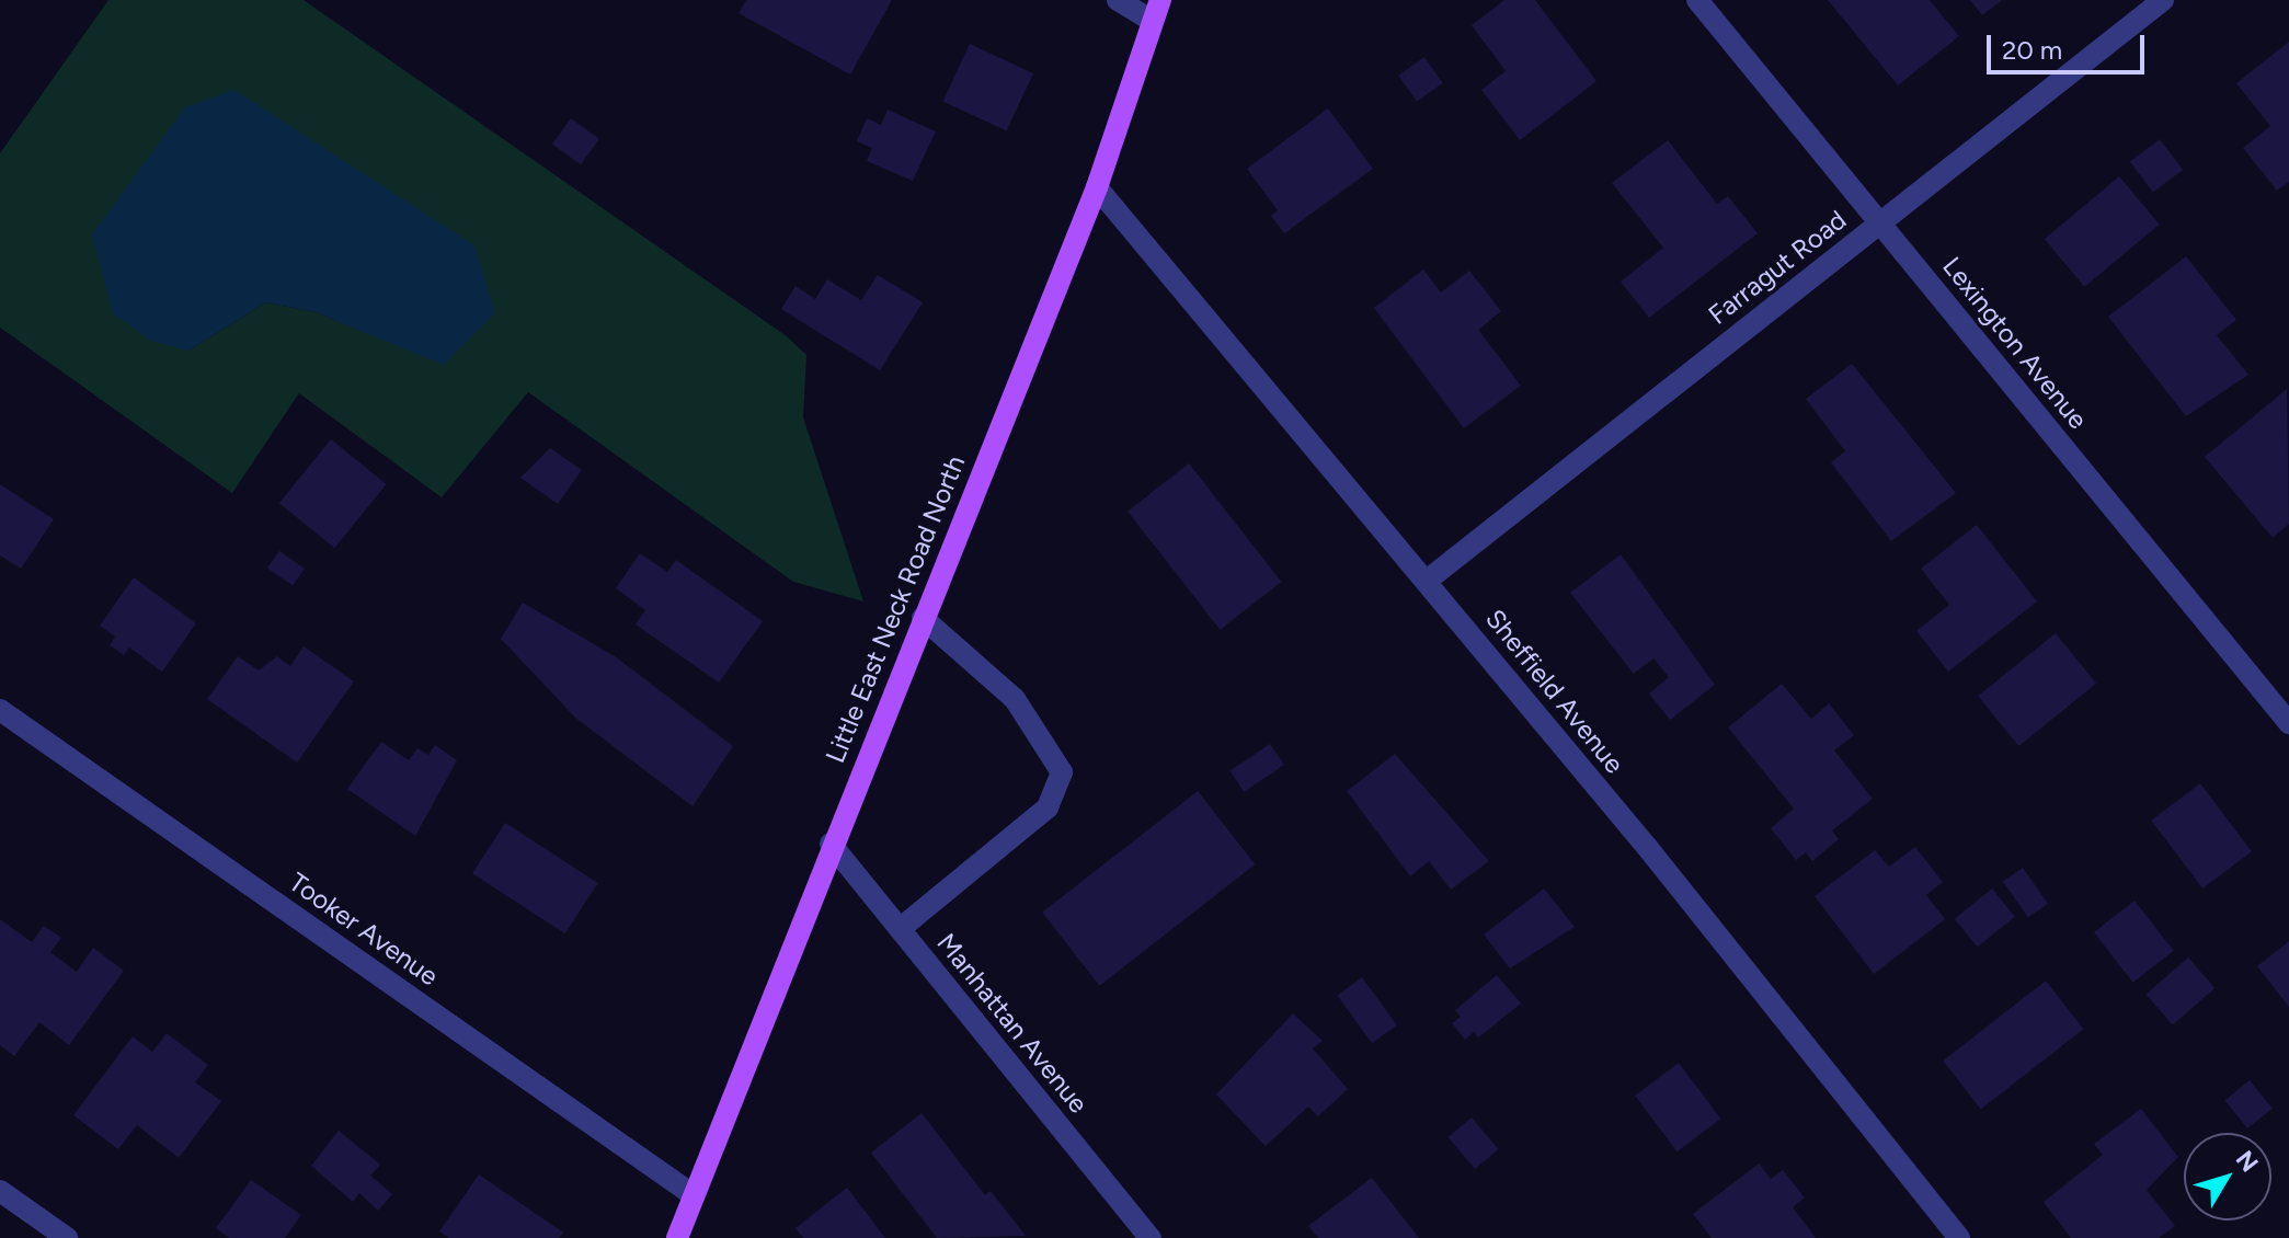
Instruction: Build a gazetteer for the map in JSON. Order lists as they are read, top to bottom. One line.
{"streets":{"main road":["Little East Neck Road North"],"street":["Farragut Road","Lexington Avenue","Sheffield Avenue","Tooker Avenue","Manhattan Avenue"]},"crossings":[["Farragut Road","Lexington Avenue"],["Farragut Road","Sheffield Avenue"],["Little East Neck Road North","Sheffield Avenue"],["Little East Neck Road North","Tooker Avenue"],["Little East Neck Road North","Manhattan Avenue"]],"scale_bar":"20 m","north":"top right"}
